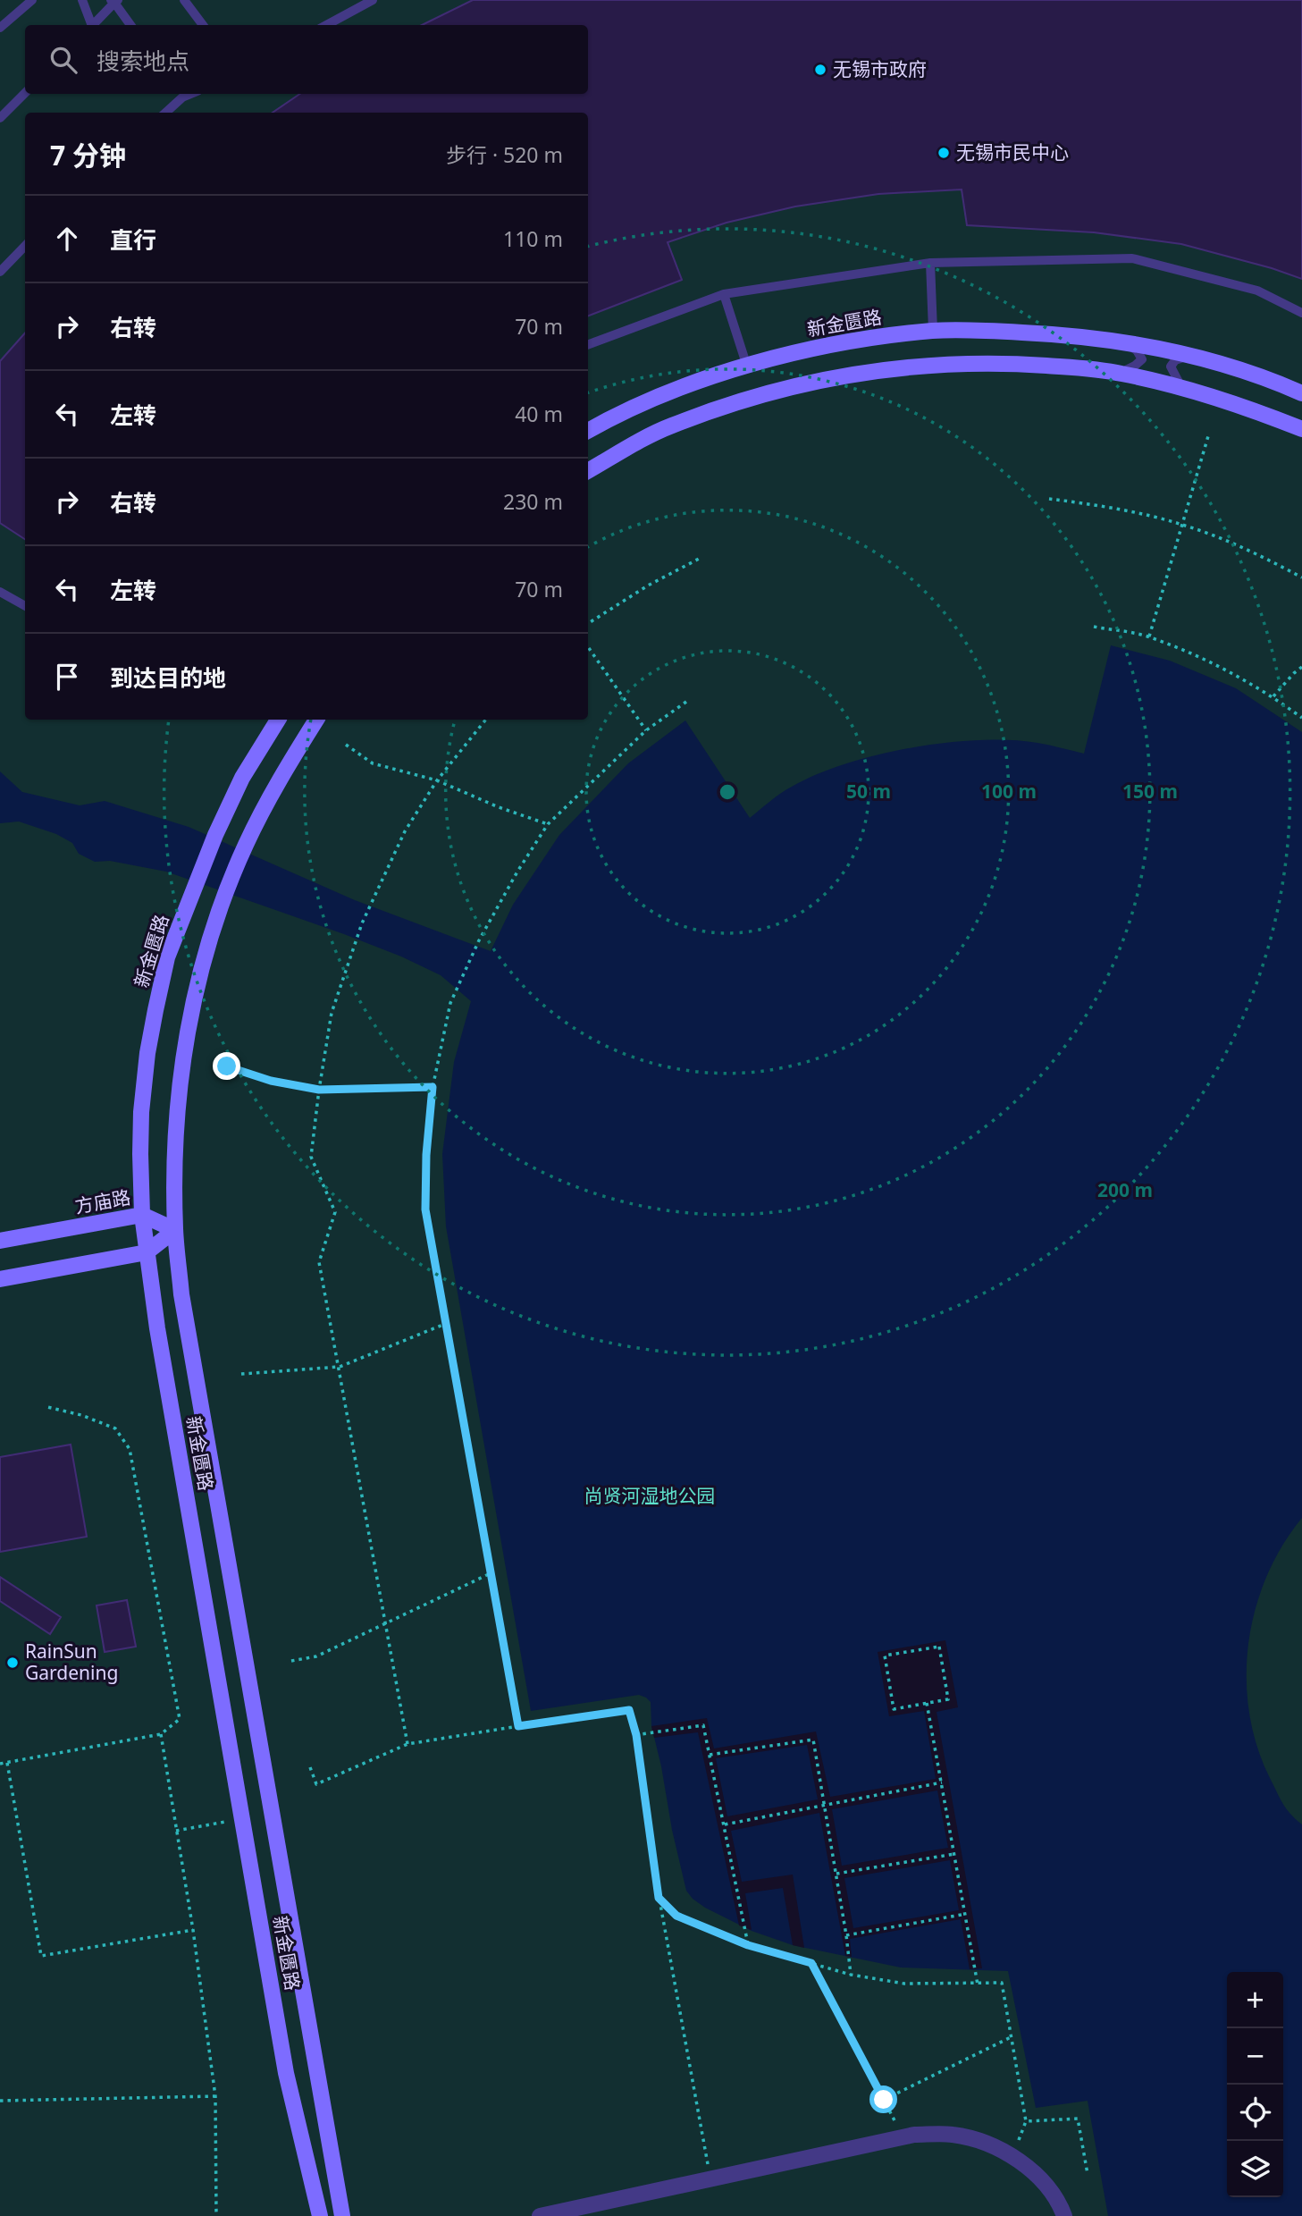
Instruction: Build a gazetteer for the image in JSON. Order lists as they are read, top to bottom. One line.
{"streets":{"street":["新金匮路","方庙路"]},"crossings":[["新金匮路","方庙路"]],"parks":["尚贤河湿地公园"],"places":["无锡市政府","无锡市民中心","RainSun Gardening"],"page":{"search":"搜索地点","heading":["7 分钟","步行 · 520 m"],"list":[["直行","110 m"],["右转","70 m"],["左转","40 m"],["右转","230 m"],["左转","70 m"],"到达目的地"],"map_buttons":["+","−"]},"rings":["50 m","100 m","150 m","200 m"]}
